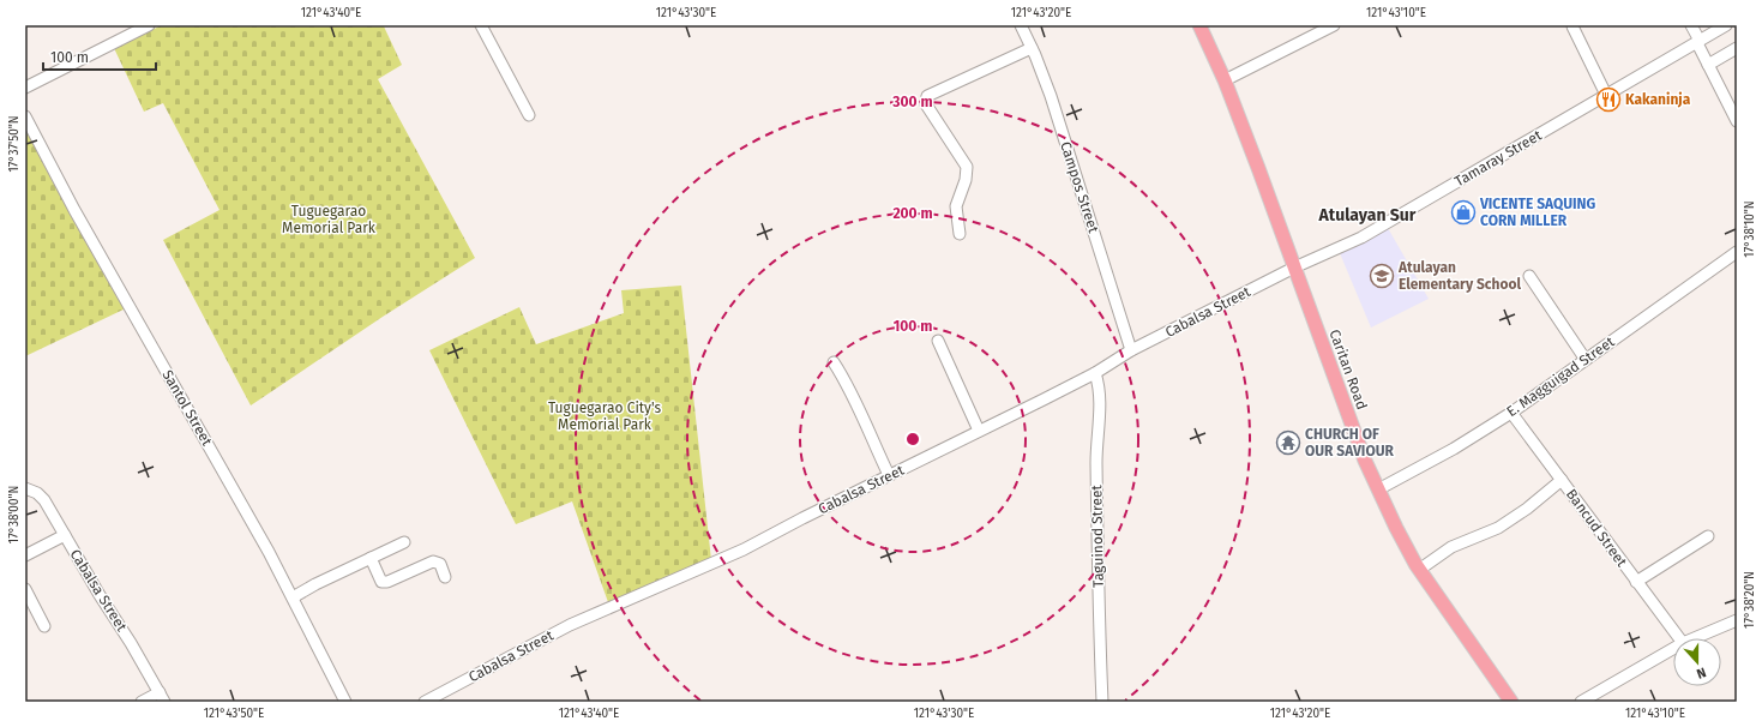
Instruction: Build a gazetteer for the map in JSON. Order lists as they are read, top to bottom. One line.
{"streets":{"main road":["Caritan Road"],"street":["Tamaray Street","Campos Street","Cabalsa Street","E. Magguigad Street","Santol Street","Bancud Street","Taguinod Street"]},"crossings":[["Tamaray Street","Cabalsa Street"],["Tamaray Street","Caritan Road"],["Campos Street","Cabalsa Street"],["Cabalsa Street","Caritan Road"],["Cabalsa Street","Taguinod Street"],["Caritan Road","E. Magguigad Street"],["E. Magguigad Street","Bancud Street"]],"districts":["Atulayan Sur"],"parks":["Tuguegarao Memorial Park","Tuguegarao City's Memorial Park"],"places":{"restaurant":["Kakaninja"],"shop":["VICENTE SAQUING CORN MILLER"],"school or university":["Atulayan Elementary School"],"temple":["CHURCH OF OUR SAVIOUR"]},"scale_bar":"100 m","north":"bottom","coordinates":["121°43'40\"E","121°43'30\"E","121°43'20\"E","121°43'10\"E","17°37'50\"N","17°38'10\"N","17°38'00\"N","17°38'20\"N","121°43'50\"E"],"rings":["300 m","200 m","100 m"]}
